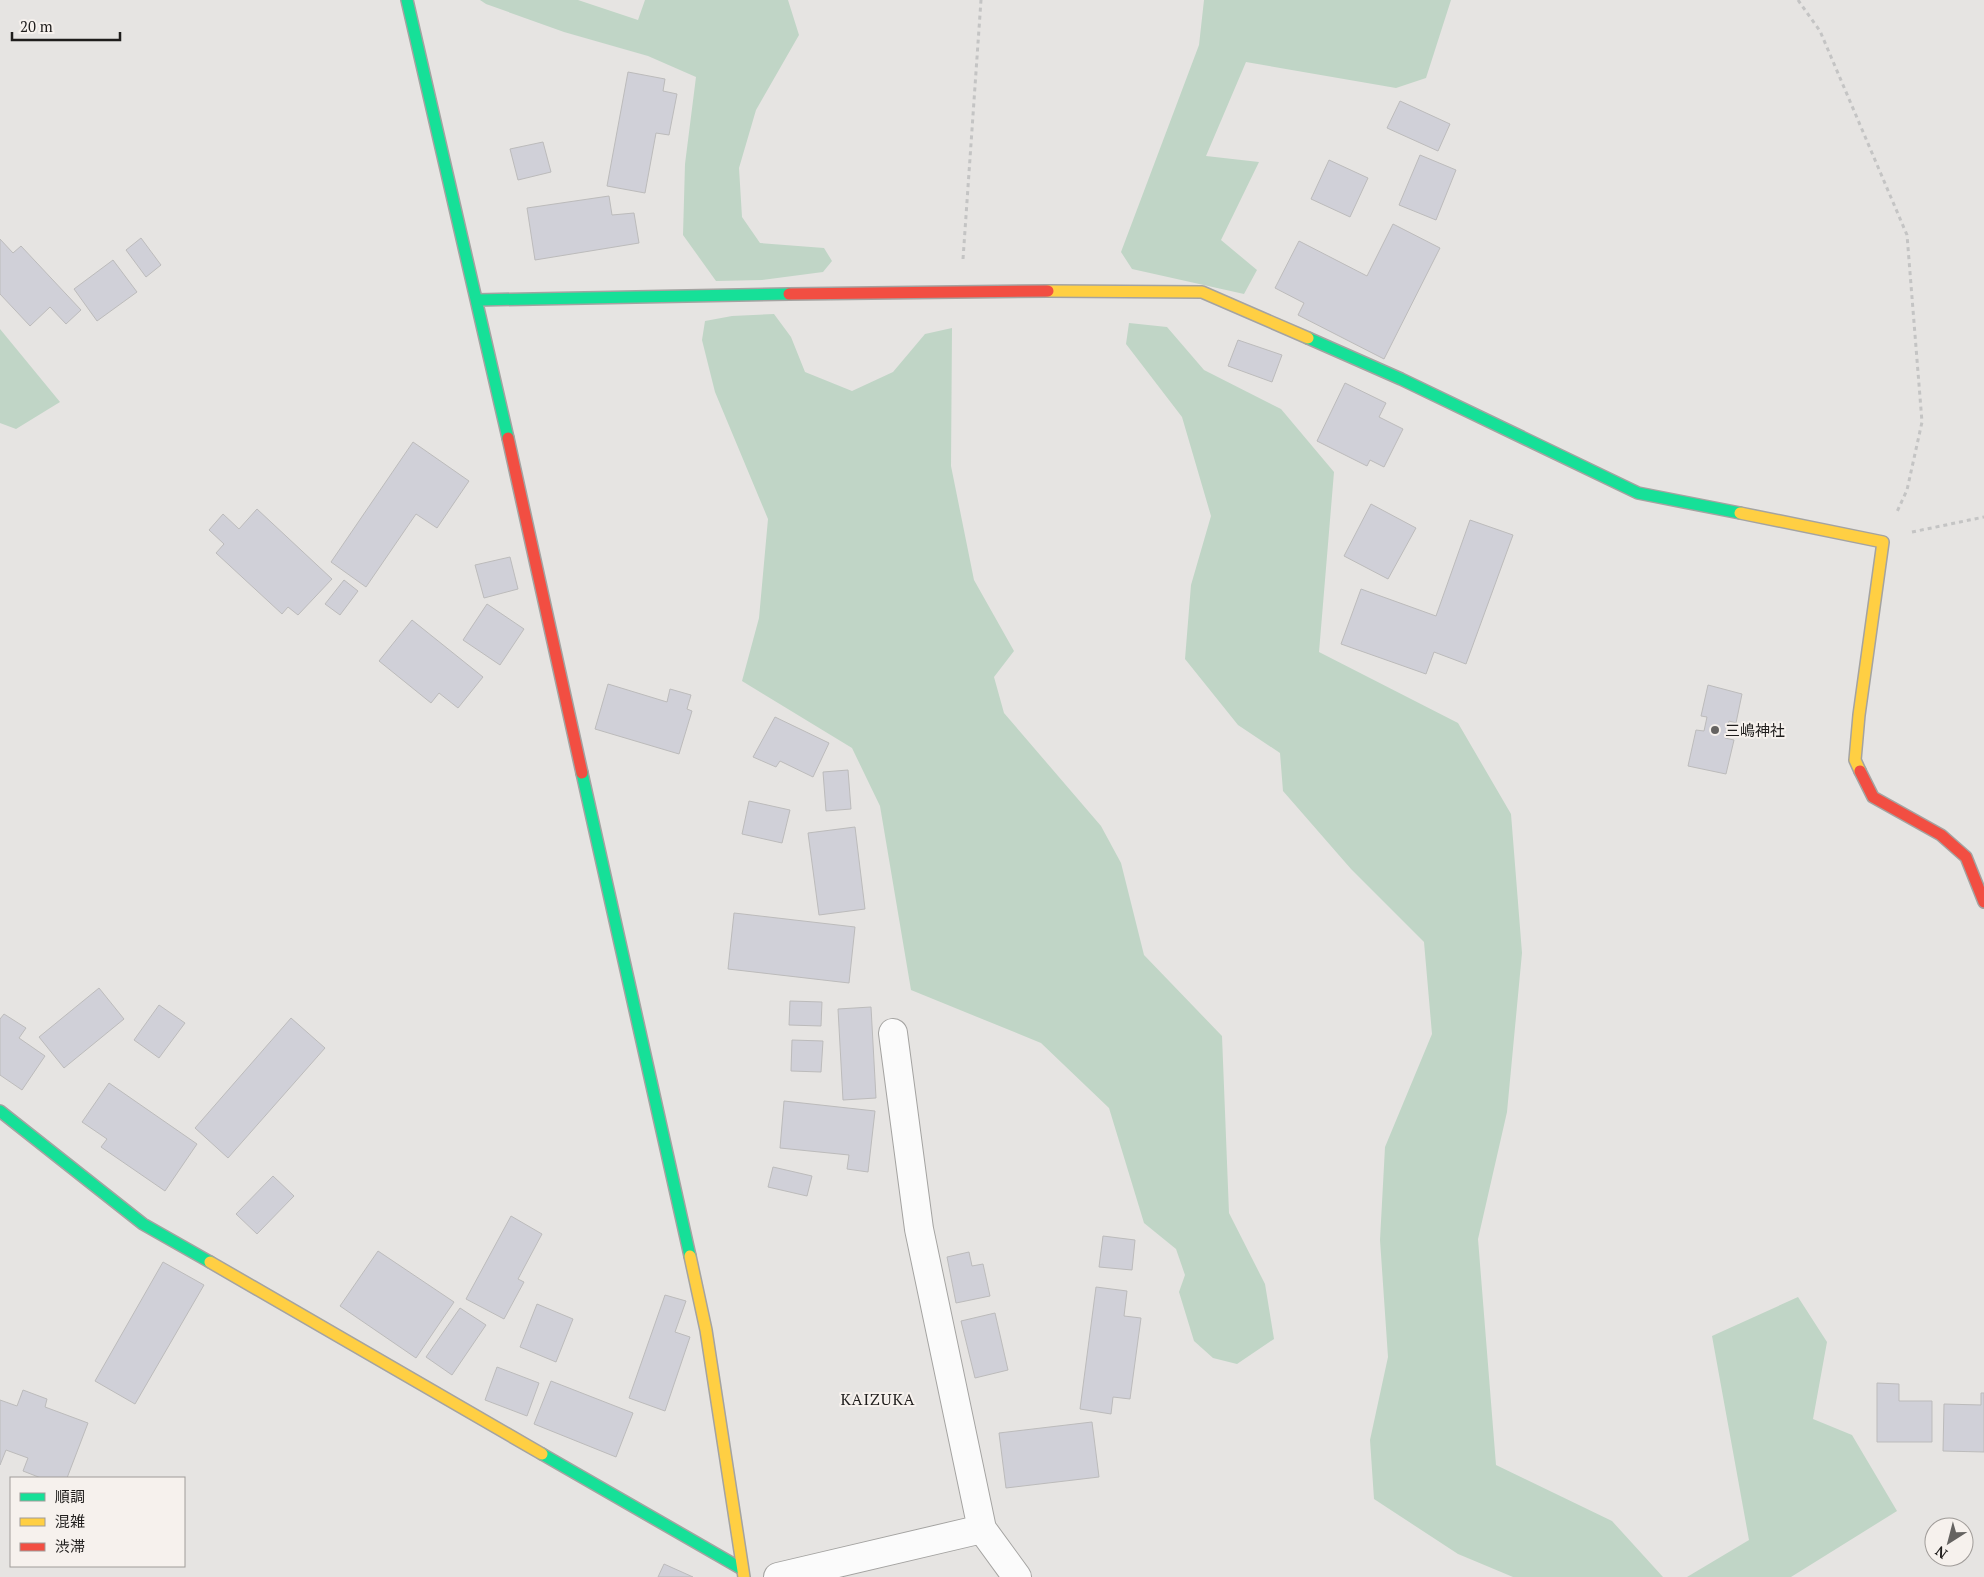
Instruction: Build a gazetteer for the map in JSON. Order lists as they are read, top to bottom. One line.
{"districts":["KAIZUKA"],"places":["三嶋神社"],"legend":["順調","混雑","渋滞"],"scale_bar":"20 m","north":"bottom left"}
